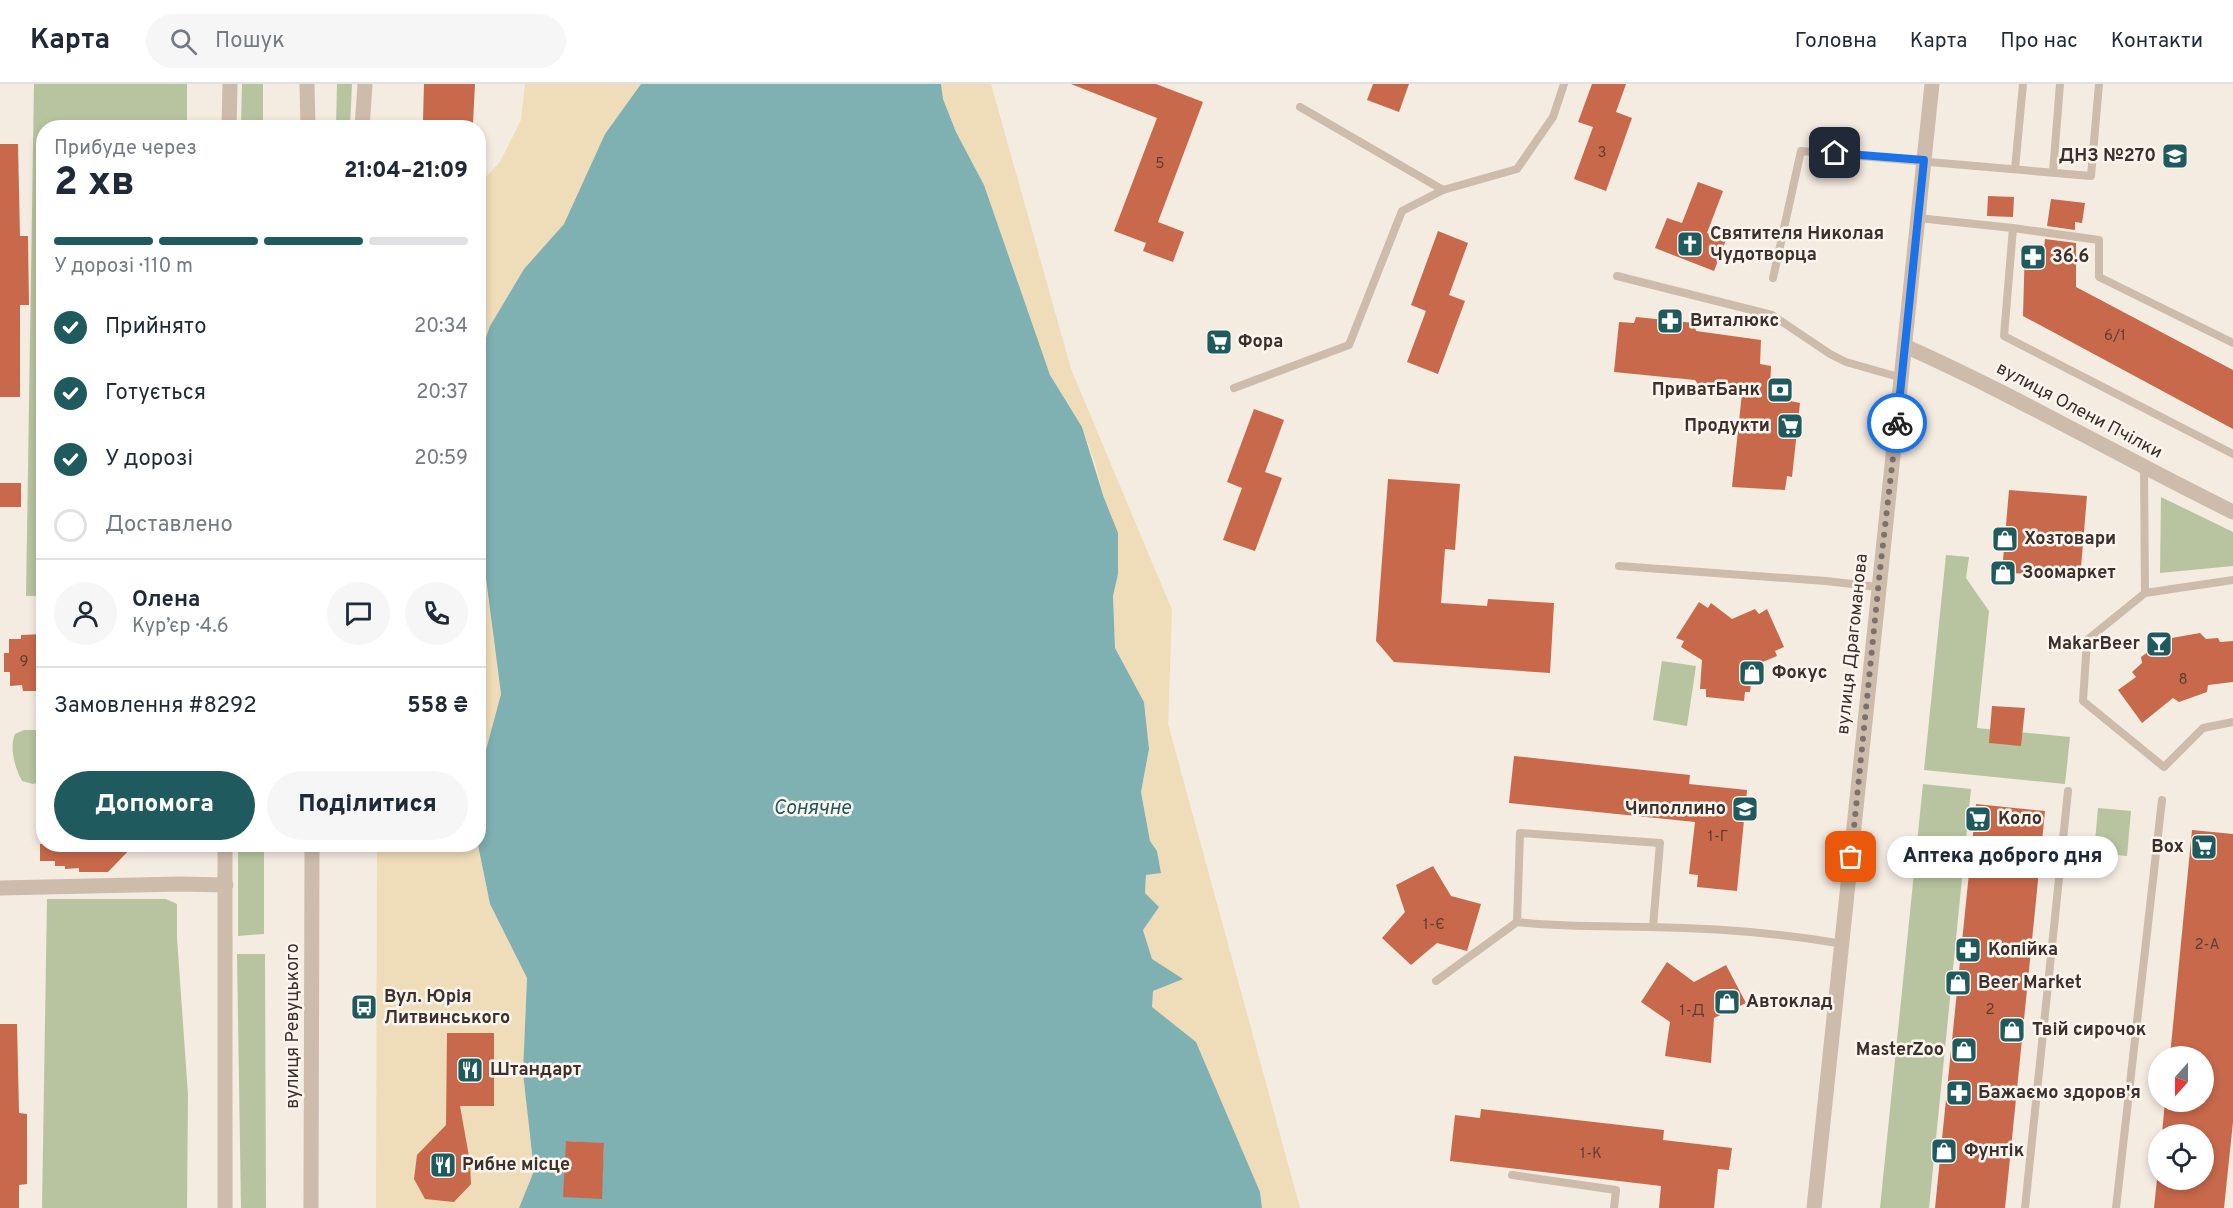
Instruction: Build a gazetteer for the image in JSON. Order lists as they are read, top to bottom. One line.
{"streets":{"street":["вулиця Олени Пчілки","вулиця Драгоманова","вулиця Ревуцького"]},"crossings":[["вулиця Олени Пчілки","вулиця Драгоманова"]],"water":["Сонячне"],"places":{"school or university":["ДНЗ №270","Чиполлино"],"church":["Святителя Николая Чудотворца"],"pharmacy":["36.6","Виталюкс","Копійка","Бажаємо здоров'я"],"supermarket":["Фора","Продукти","Коло","Box"],"bank":["ПриватБанк"],"shop":["Хозтовари","Зоомаркет","Фокус","Beer Market","Автоклад","Твій сирочок","MasterZoo","Фунтік"],"bar":["MakarBeer"],"other":["Аптека доброго дня"],"bus stop":["Вул. Юрія Литвинського"],"restaurant":["Штандарт","Рибне місце"]},"house_numbers":["3","5","6/1","9","8","1-Г","1-Є","2-А","2","1-Д","1-К"],"north":"bottom","page":{"header":"Карта","search":"Пошук","nav":["Головна","Карта","Про нас","Контакти"],"heading":["2 хв","Прибуде через","21:04–21:09"],"panel":["Олена","Кур’єр · 4.6","Замовлення #8292","558 ₴"],"bar":"У дорозі · 110 m","list":[["Прийнято","20:34"],["Готується","20:37"],["У дорозі","20:59"],"Доставлено"],"buttons":["Допомога","Поділитися"],"bubble":"Аптека доброго дня"}}
